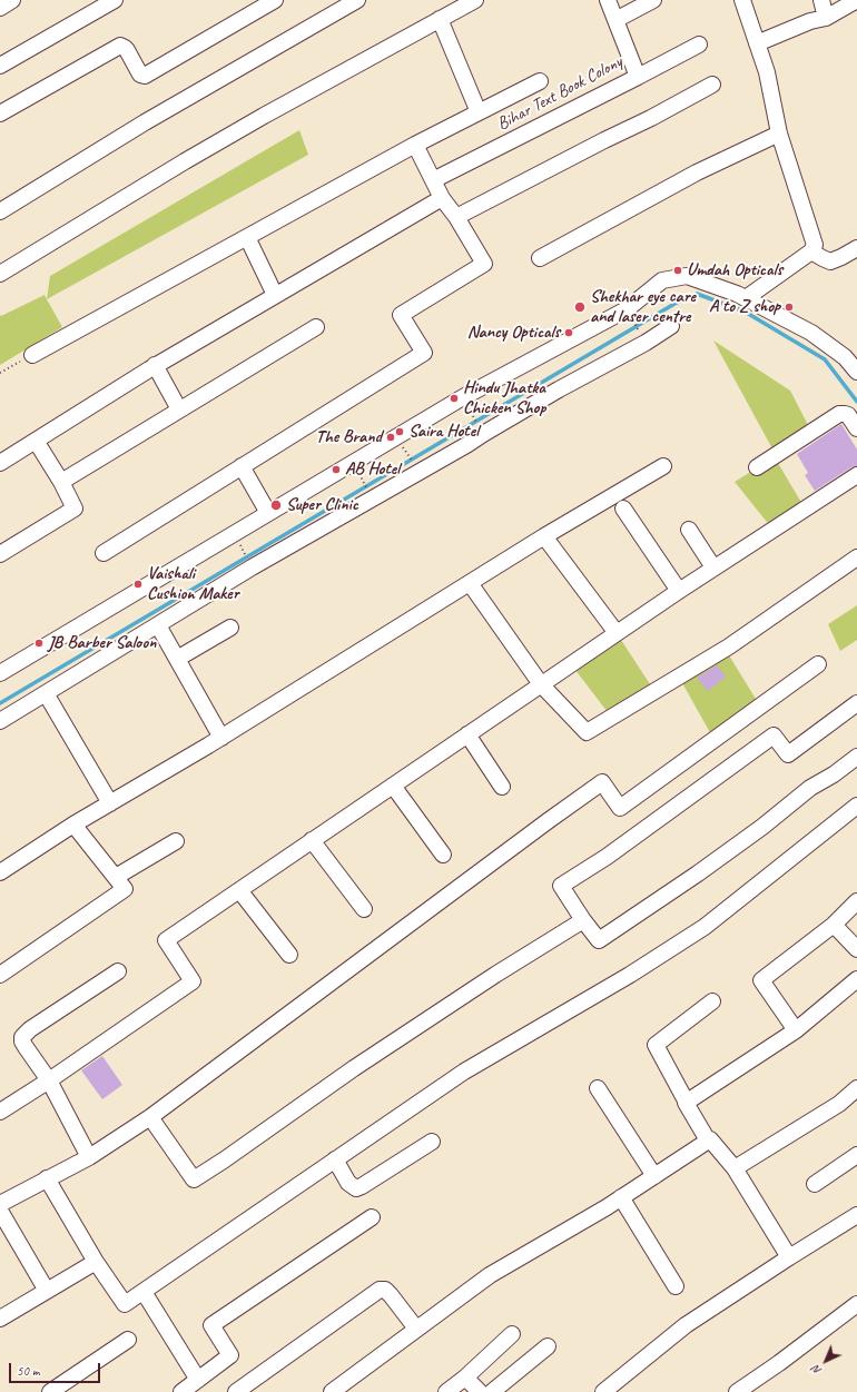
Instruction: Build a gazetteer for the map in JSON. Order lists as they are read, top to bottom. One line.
{"streets":{"street":["Bihar Text Book Colony"]},"places":["Umdah Opticals","Shekhar eye care and laser centre","A to Z shop","Nancy Opticals","Hindu Jhatka Chicken Shop","Saira Hotel","The Brand","AB Hotel","Super Clinic","Vaishali Cushion Maker","JB Barber Saloon"],"scale_bar":"50 m","north":"bottom left"}
